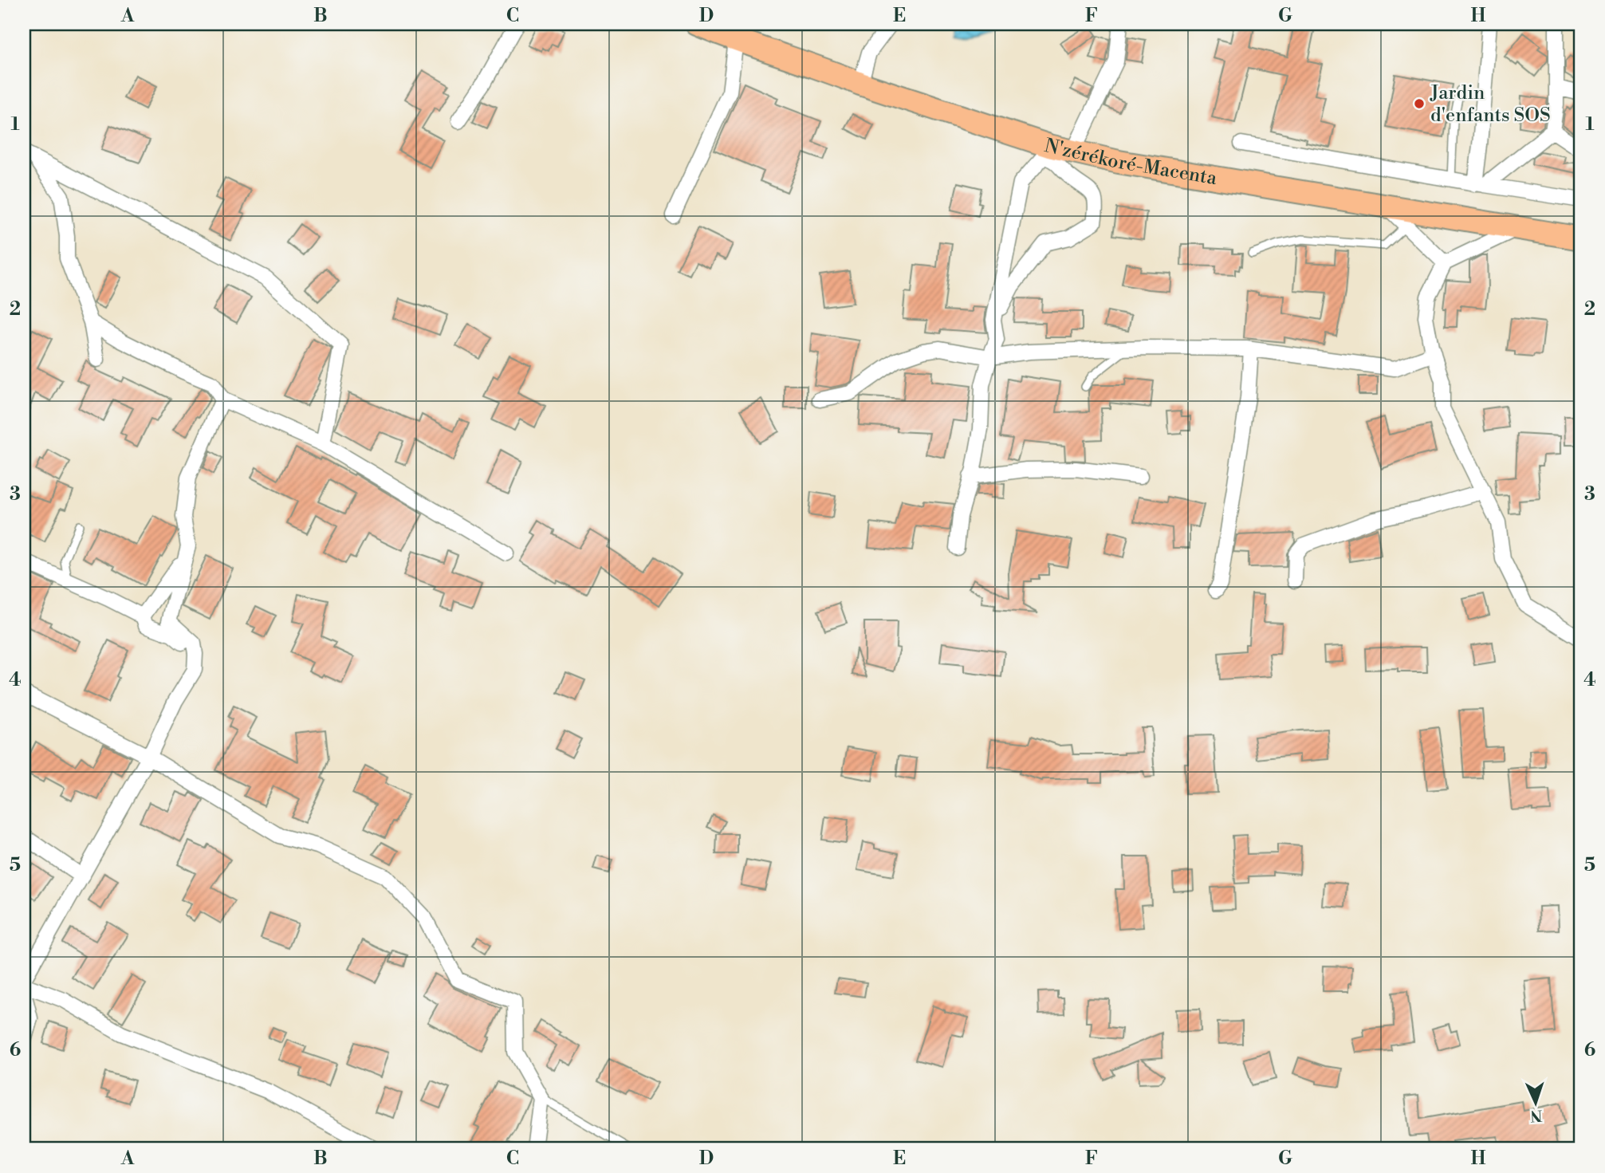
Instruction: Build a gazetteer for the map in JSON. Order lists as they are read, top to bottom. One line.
{"streets":{"highway":["N'zérékoré-Macenta"]},"places":["Jardin d'enfants SOS"],"north":"bottom","grid":{"columns":["A","B","C","D","E","F","G","H"],"rows":["1","2","3","4","5","6"]}}
